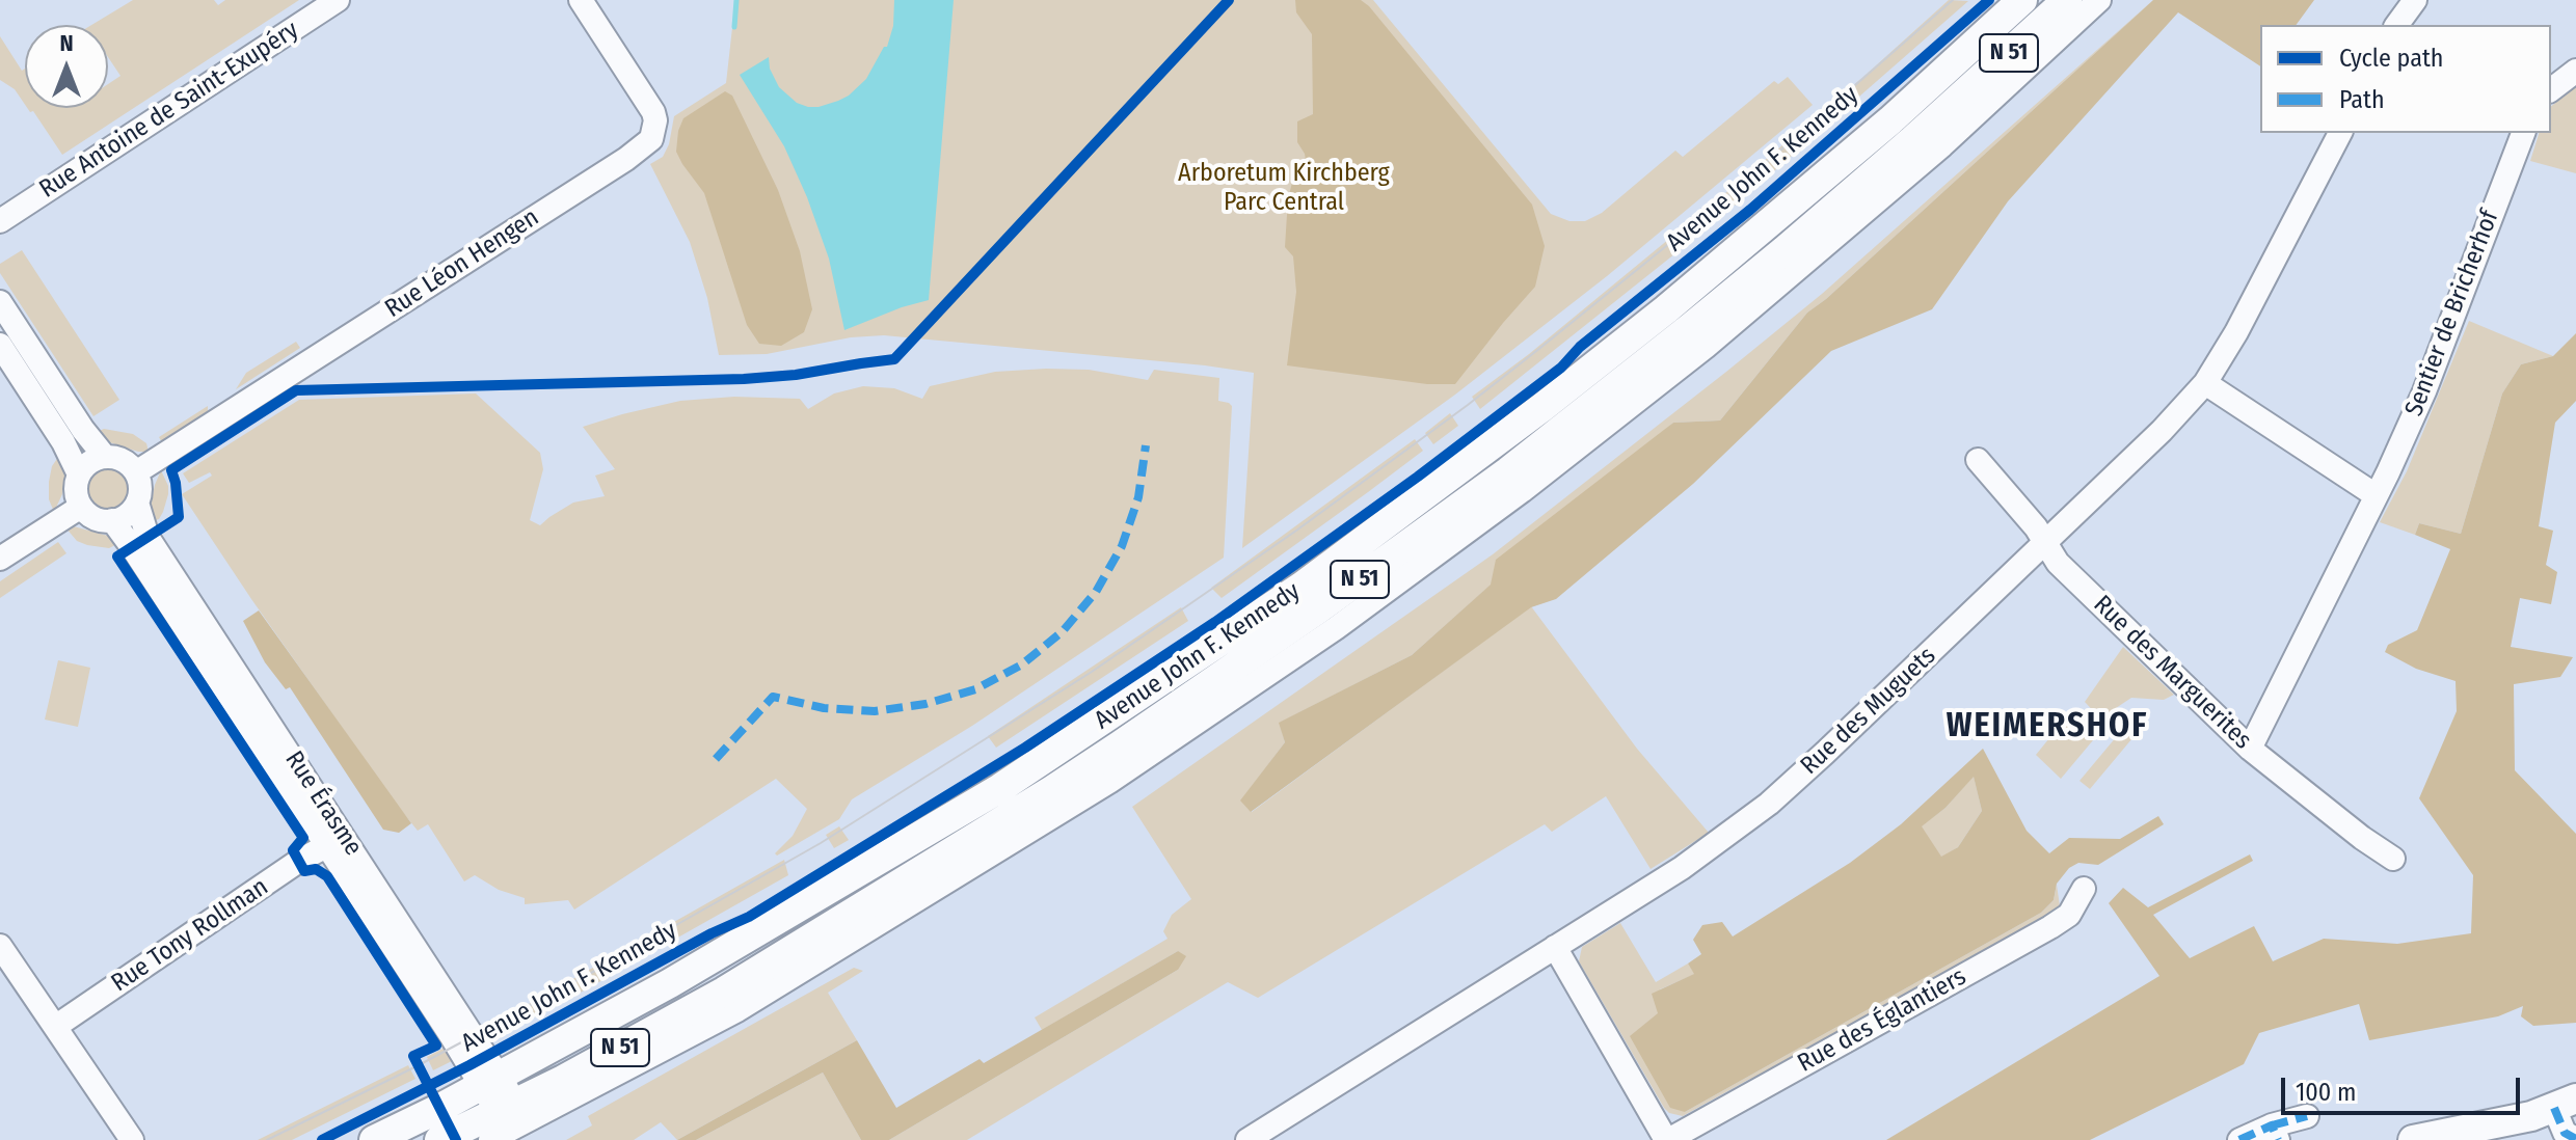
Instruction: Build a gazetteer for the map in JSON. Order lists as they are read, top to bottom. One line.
{"streets":{"main road":["N 51","Avenue John F. Kennedy"],"street":["Rue Antoine de Saint-Exupéry","Rue Léon Hengen","Sentier de Bricherhof","Rue des Marguerites","Rue des Muguets","Rue Érasme","Rue Tony Rollman","Rue des Églantiers"]},"crossings":[["Avenue John F. Kennedy","Rue Érasme"],["Rue Léon Hengen","Rue Érasme"],["Sentier de Bricherhof","Rue des Marguerites"],["Rue des Marguerites","Rue des Muguets"],["Rue Érasme","Rue Tony Rollman"]],"districts":["WEIMERSHOF"],"parks":["Arboretum Kirchberg Parc Central"],"legend":["Cycle path","Path"],"scale_bar":"100 m","north":"top"}
